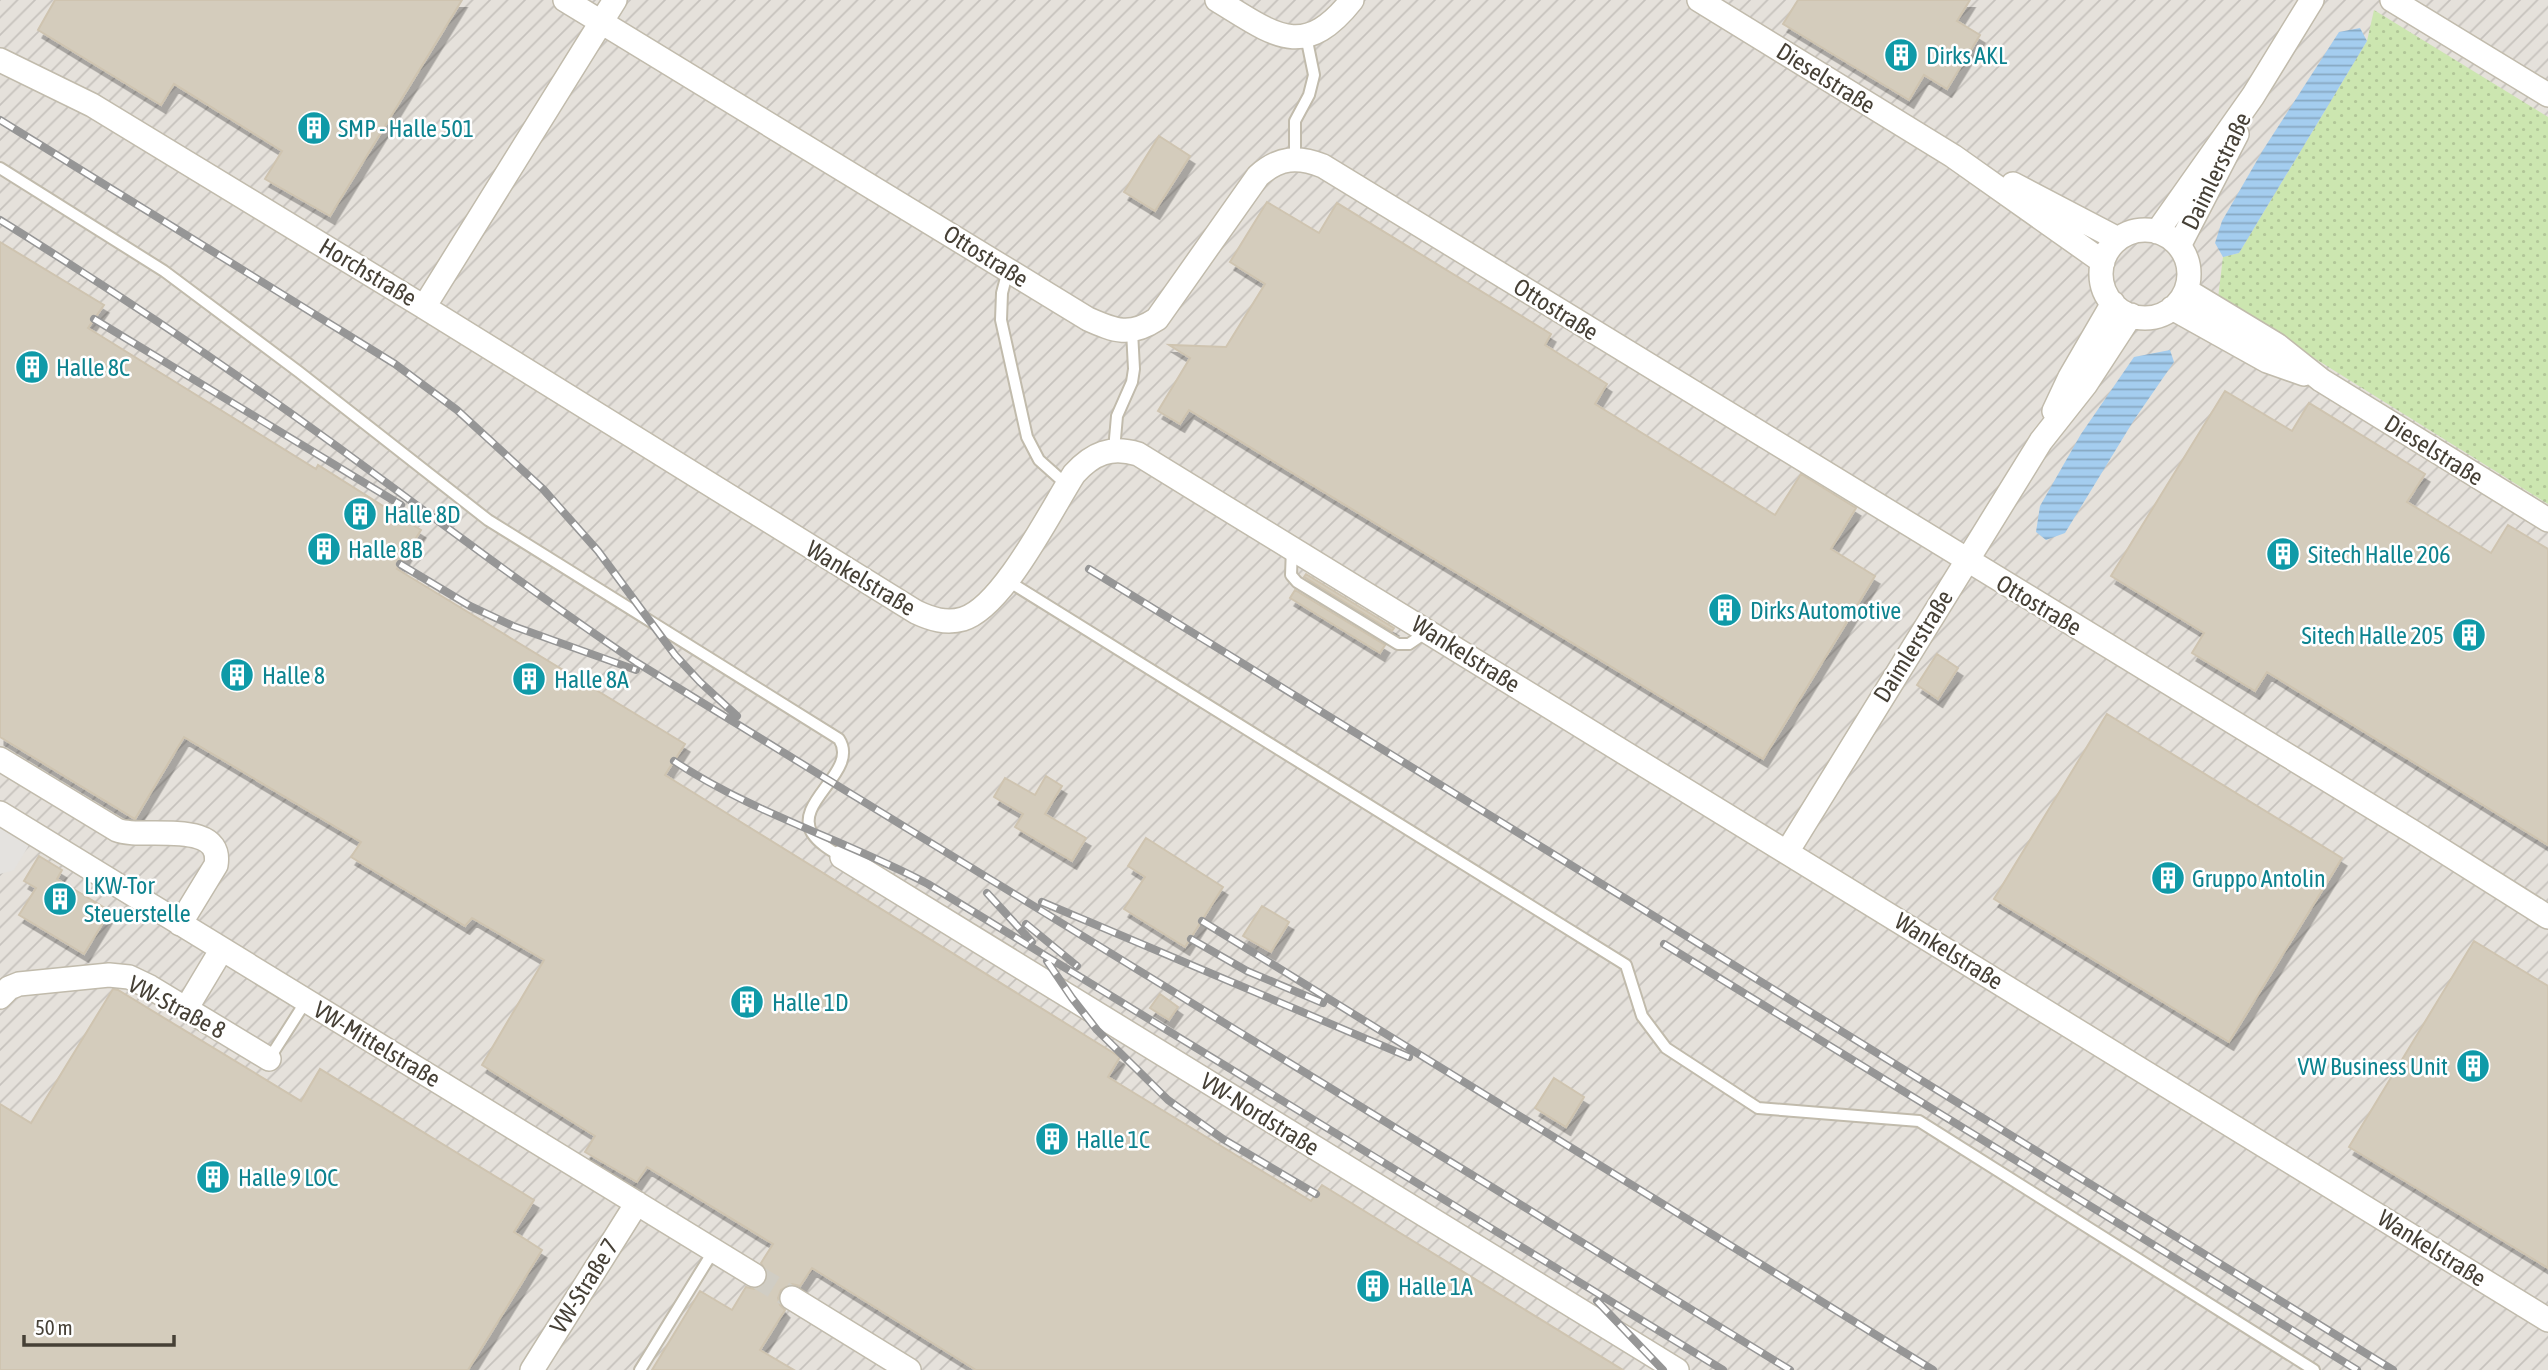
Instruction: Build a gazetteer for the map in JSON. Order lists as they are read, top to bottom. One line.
{"streets":{"street":["Dieselstraße","Daimlerstraße","Ottostraße","Horchstraße","Wankelstraße","VW-Straße 8","VW-Mittelstraße","VW-Nordstraße","VW-Straße 7"]},"crossings":[["Dieselstraße","Daimlerstraße"],["Daimlerstraße","Ottostraße"],["Daimlerstraße","Wankelstraße"],["Ottostraße","Horchstraße"],["Horchstraße","Wankelstraße"],["VW-Mittelstraße","VW-Straße 7"]],"places":{"building":["Dirks AKL","SMP - Halle 501","Halle 8C","Halle 8D","Halle 8B","Sitech Halle 206","Dirks Automotive","Sitech Halle 205","Halle 8","Halle 8A","Gruppo Antolin","LKW-Tor Steuerstelle","Halle 1D","VW Business Unit","Halle 1C","Halle 9 LOC","Halle 1A"]},"scale_bar":"50 m"}
